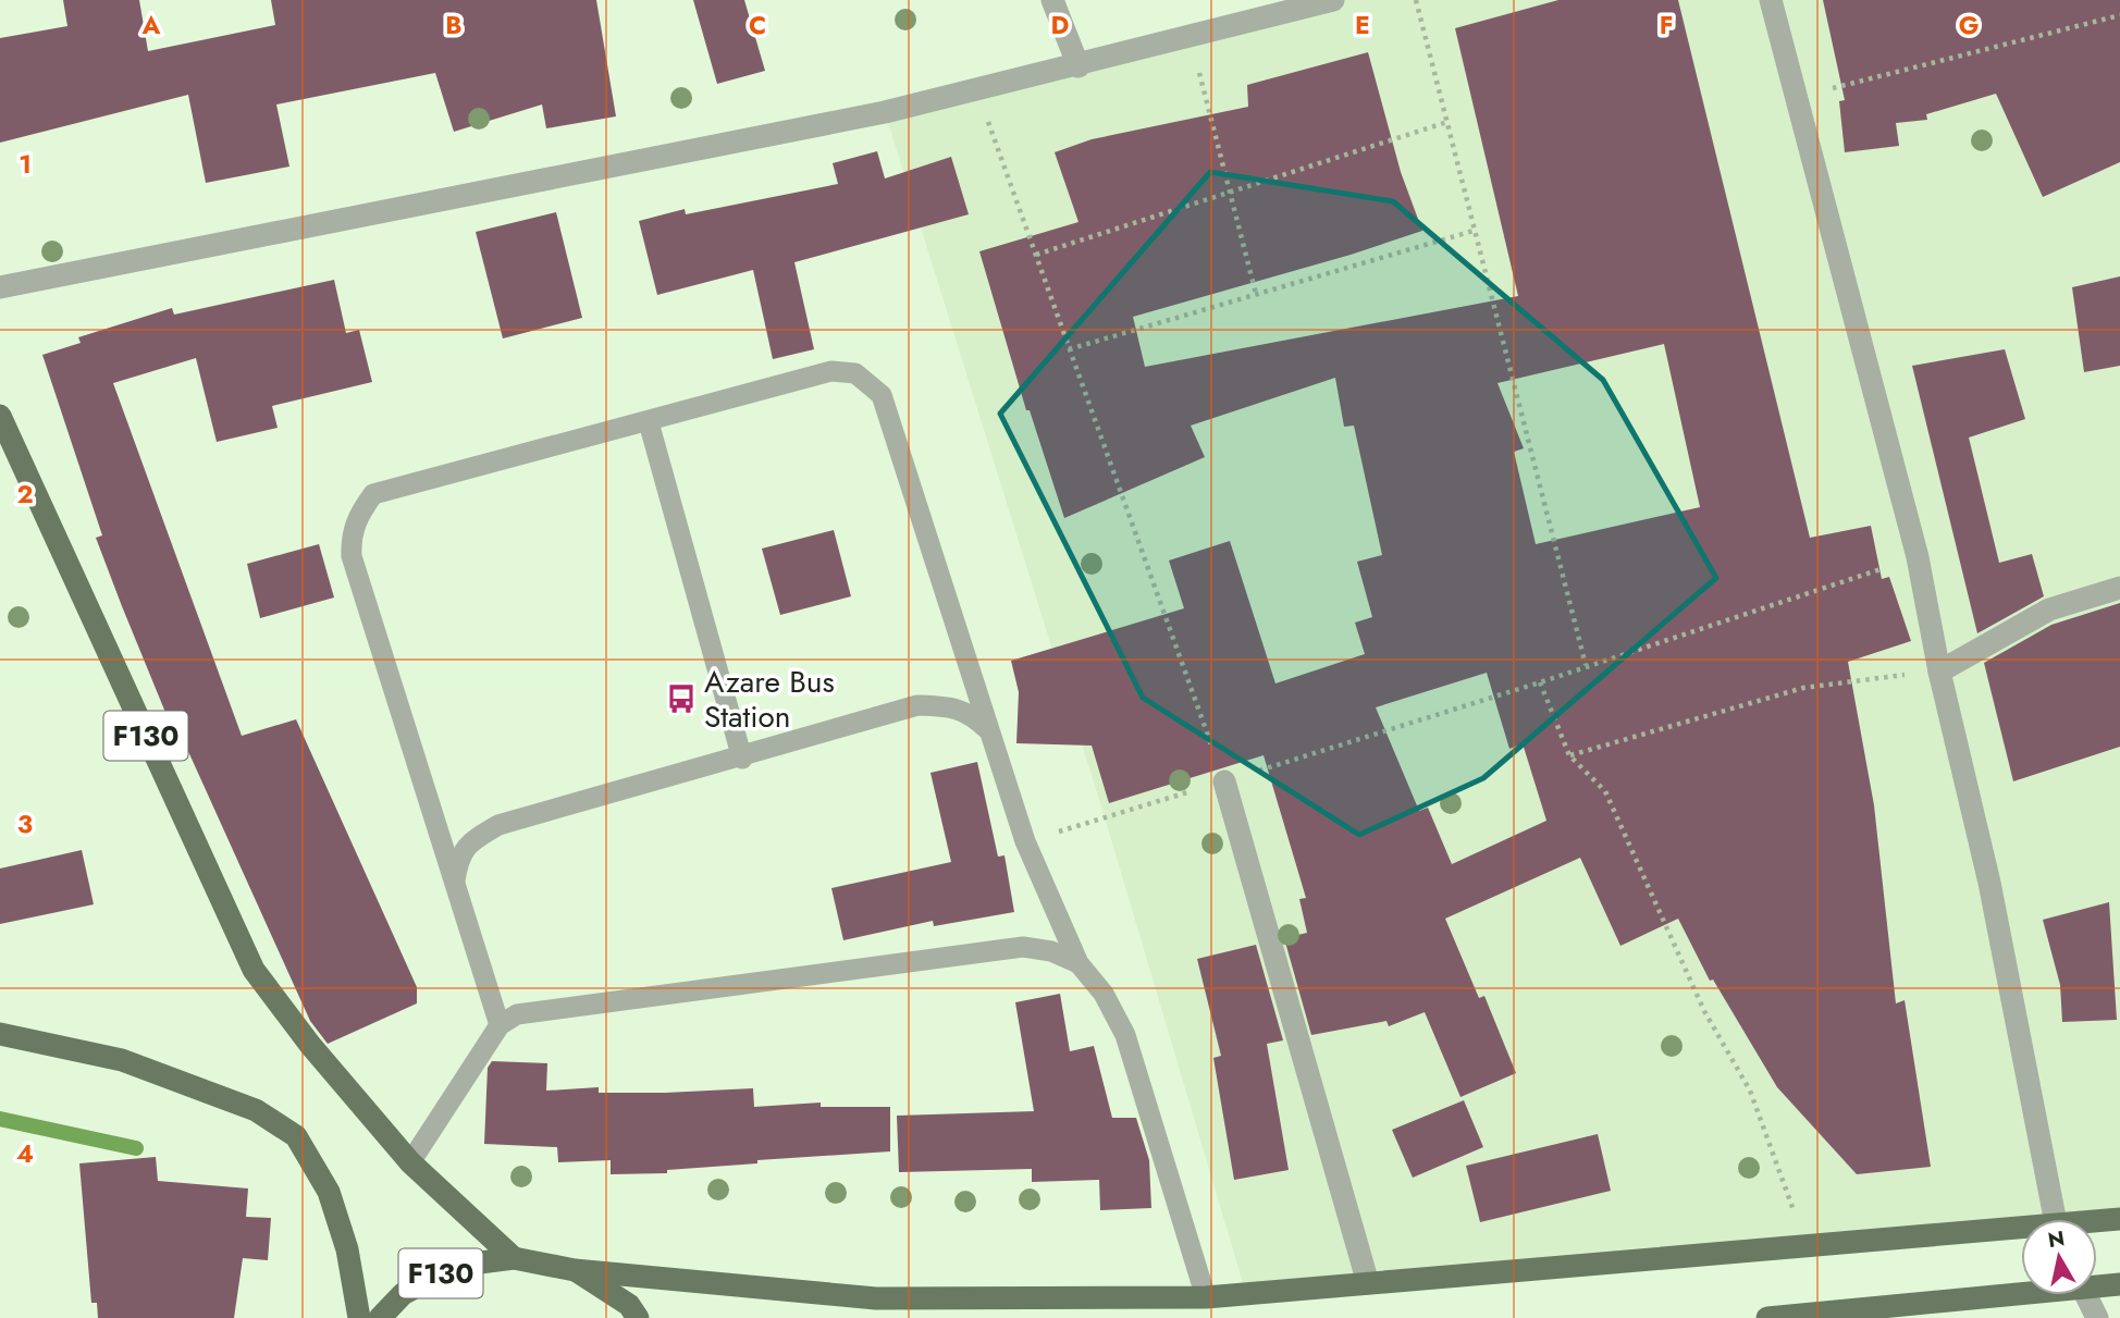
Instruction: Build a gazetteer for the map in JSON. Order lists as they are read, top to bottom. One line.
{"streets":{"main road":["F130"]},"places":{"bus stop":["Azare Bus Station"]},"north":"top","grid":{"columns":["A","B","C","D","E","F","G"],"rows":["1","2","3","4"]}}
